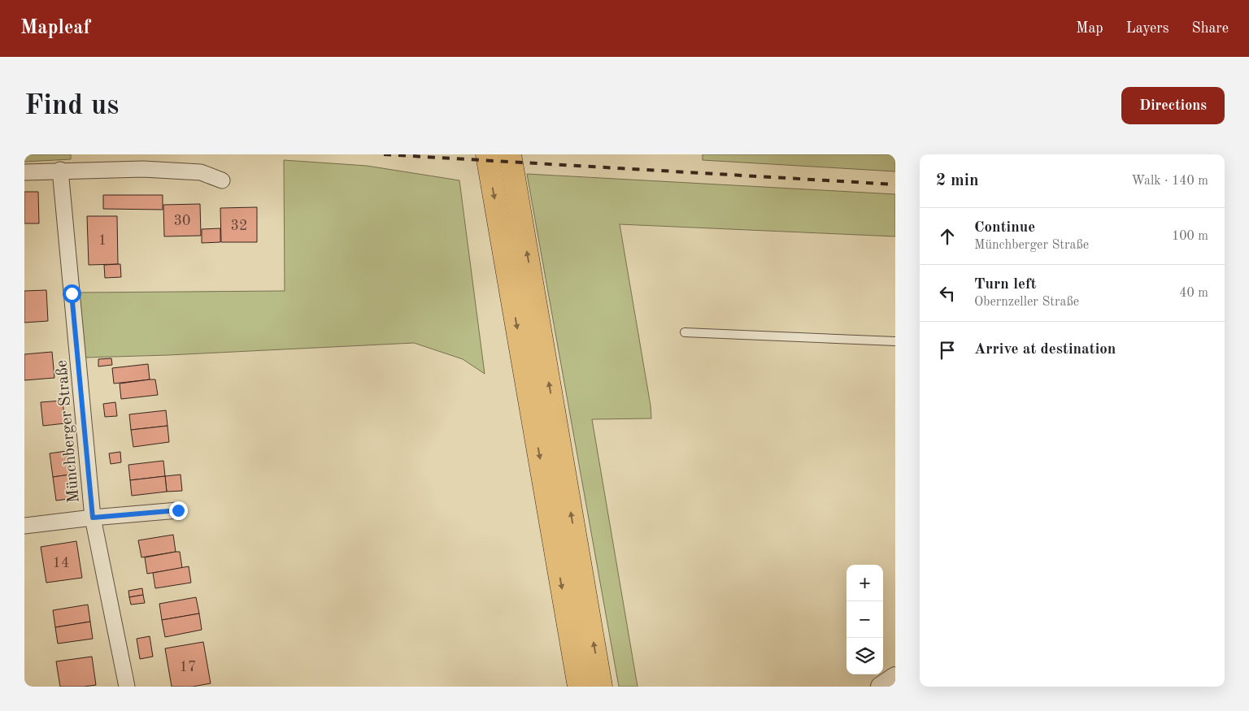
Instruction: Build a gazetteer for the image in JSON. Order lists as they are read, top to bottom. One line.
{"streets":{"street":["Münchberger Straße"]},"house_numbers":["30","32","1","14","17"],"page":{"header":"Mapleaf","nav":["Map","Layers","Share"],"buttons":"Directions","title":"Find us","heading":["2 min","Walk · 140 m"],"list":[["Continue","Münchberger Straße","100 m"],["Turn left","Obernzeller Straße","40 m"],"Arrive at destination"],"map_buttons":["+","−"]}}
